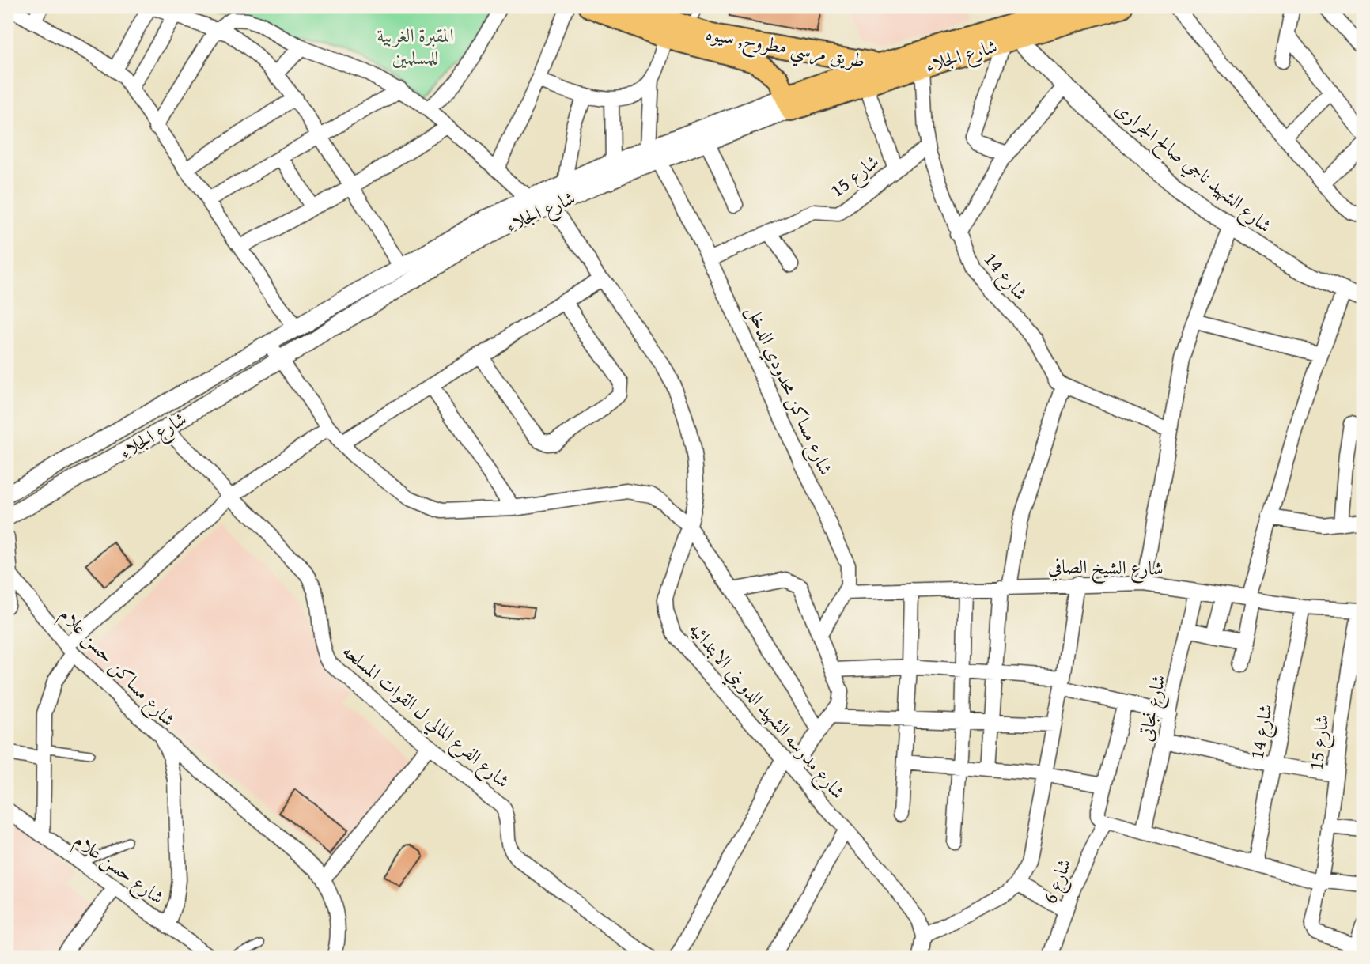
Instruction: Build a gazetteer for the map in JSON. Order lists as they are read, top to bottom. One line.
{"streets":{"main road":["طريق مرسي مطروح, سيوه","شارع الجلاء"],"street":["شارع الشهيد ناجي صالح الجرارى","شارع 15","شارع 14","شارع مساكن محدودي الدخل","شارع الشيخ الصافي","شارع مساكن حسن علام","شارع نجاتى","شارع مدرسه الشهيد الدويني الابتدائيه","شارع الفرع المالي ل القوات المسلحه","شارع حسن علام","شارع 6"]},"crossings":[["طريق مرسي مطروح, سيوه","شارع الجلاء"],["شارع الجلاء","شارع الشهيد ناجي صالح الجرارى"],["شارع الجلاء","شارع 14"],["شارع الجلاء","شارع مساكن محدودي الدخل"],["شارع الجلاء","شارع مدرسه الشهيد الدويني الابتدائيه"],["شارع الجلاء","شارع الفرع المالي ل القوات المسلحه"],["شارع 15","شارع 14"],["شارع 15","شارع مساكن محدودي الدخل"],["شارع 15","شارع الشيخ الصافي"],["شارع 14","شارع الشيخ الصافي"],["شارع مساكن محدودي الدخل","شارع الشيخ الصافي"],["شارع الشيخ الصافي","شارع نجاتى"],["شارع مساكن حسن علام","شارع حسن علام"]],"parks":["المقبرة الغربية للمسلمين"]}
